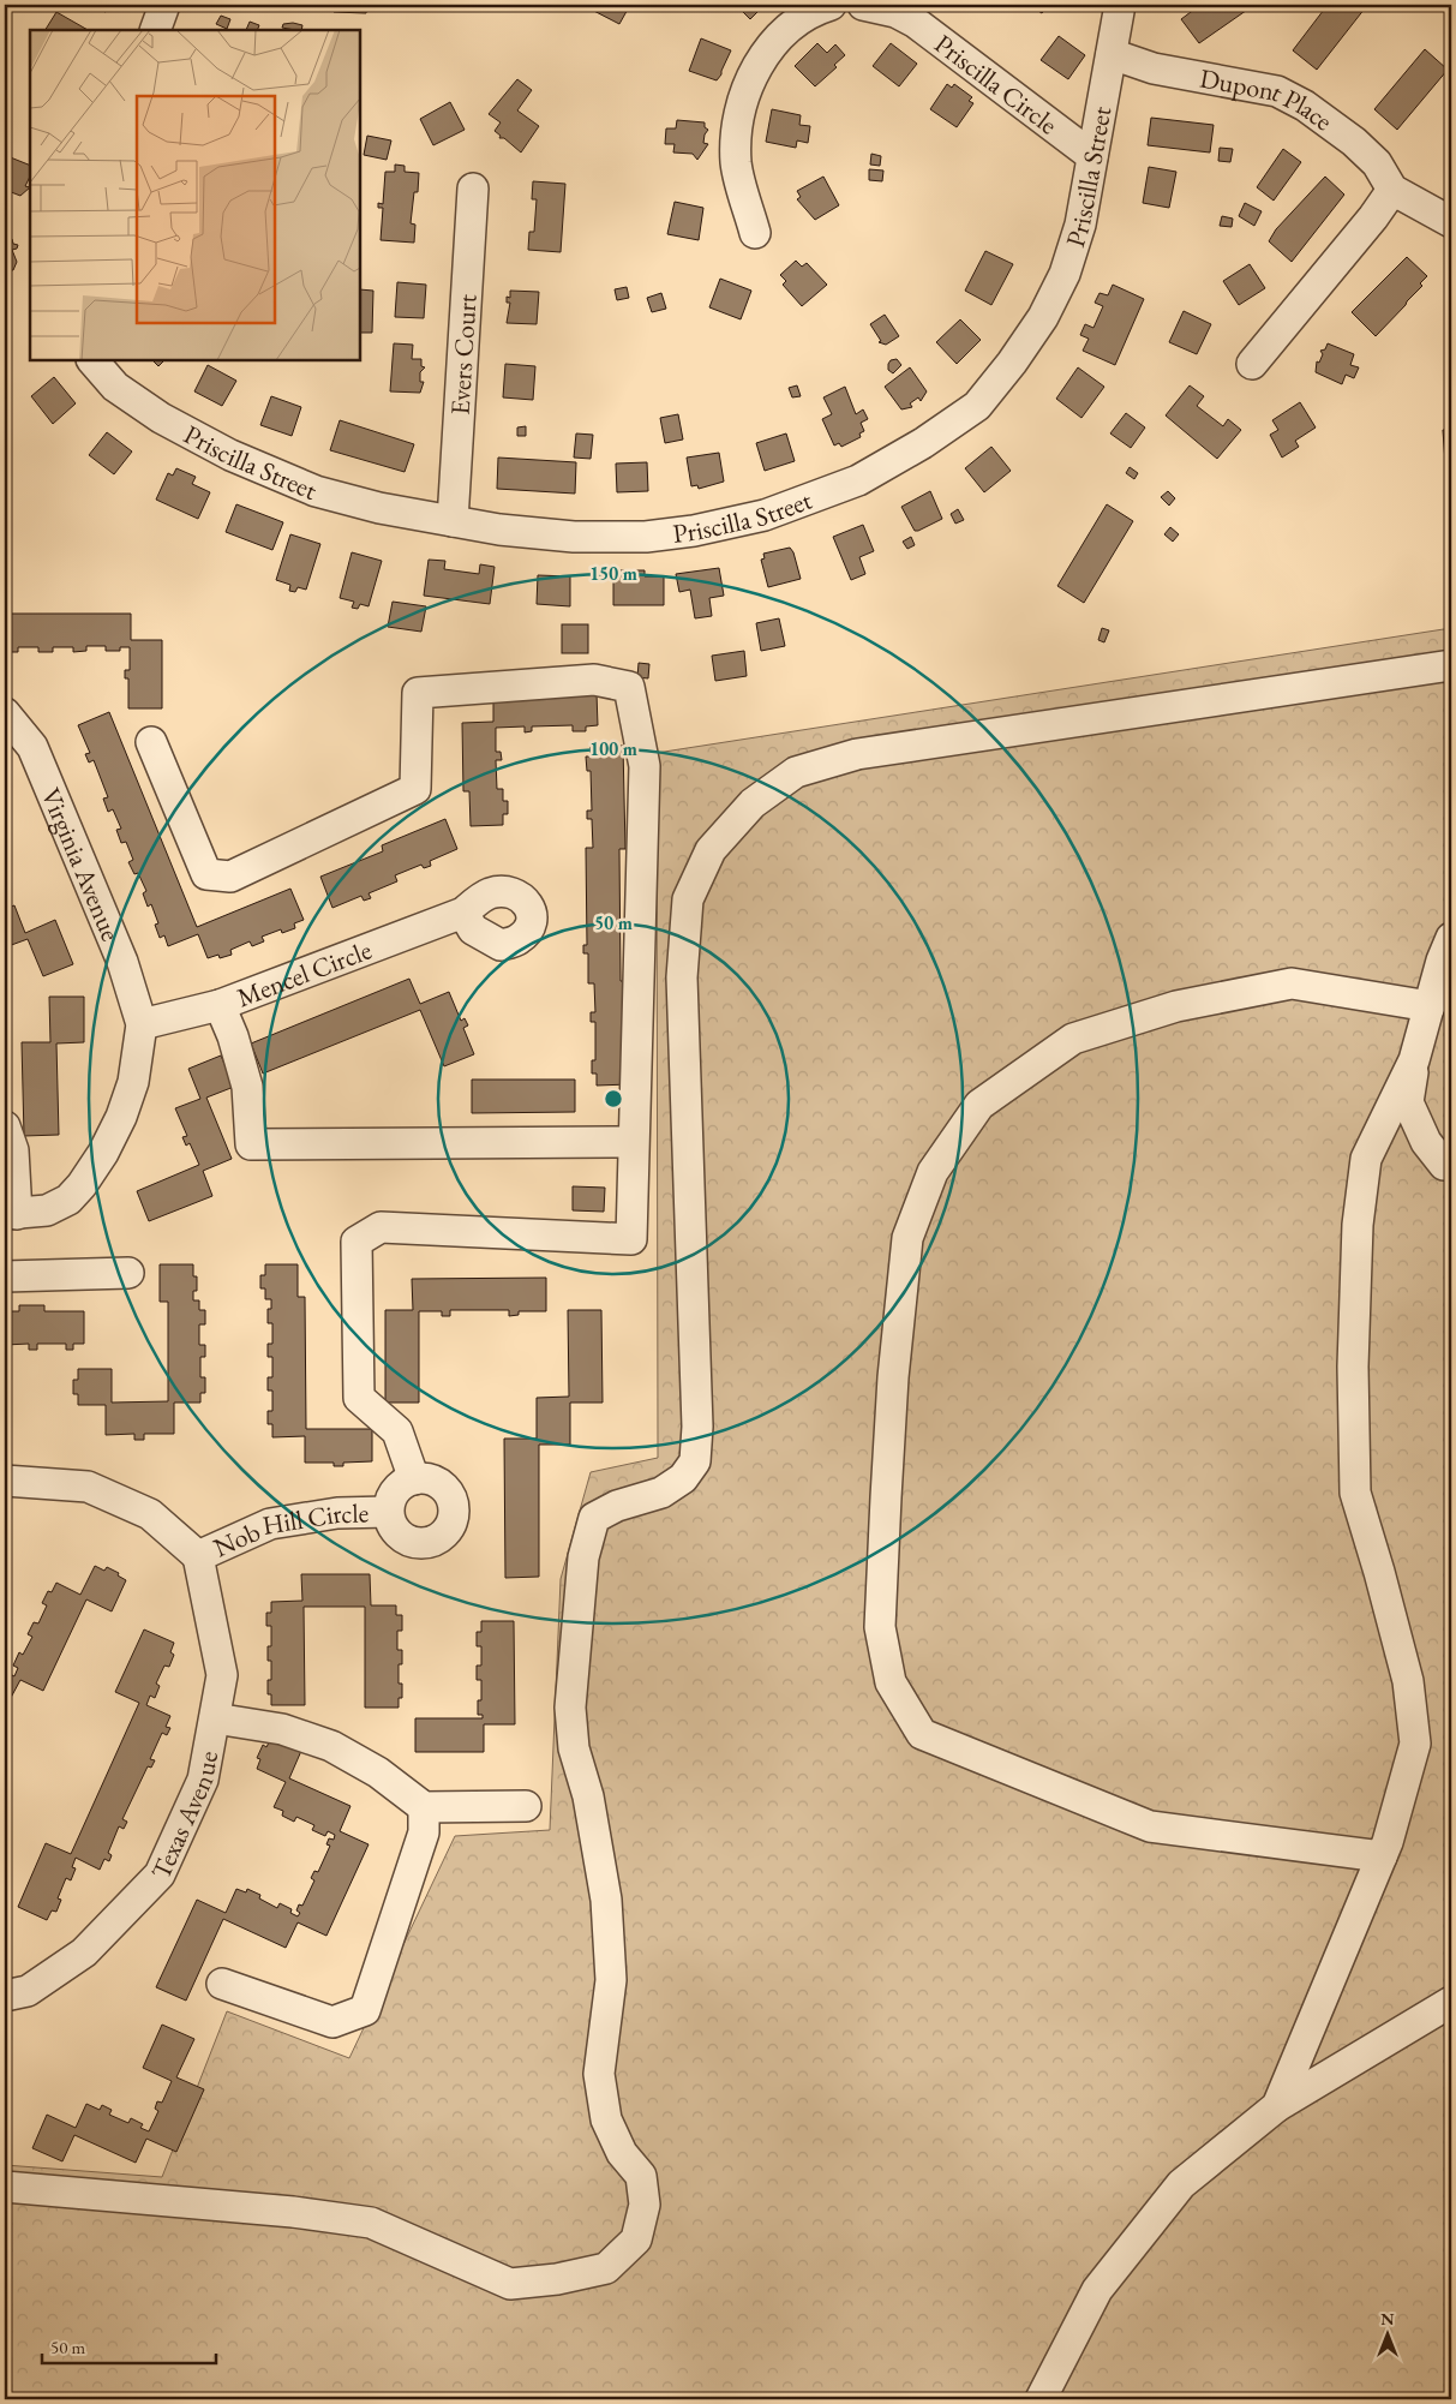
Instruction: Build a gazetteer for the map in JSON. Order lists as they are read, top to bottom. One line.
{"streets":{"street":["Priscilla Circle","Dupont Place","Priscilla Street","Evers Court","Virginia Avenue","Mencel Circle","Nob Hill Circle","Texas Avenue"]},"crossings":[["Priscilla Circle","Priscilla Street"],["Dupont Place","Priscilla Street"],["Priscilla Street","Evers Court"],["Virginia Avenue","Mencel Circle"],["Nob Hill Circle","Texas Avenue"]],"scale_bar":"50 m","north":"top","rings":["150 m","100 m","50 m"]}
